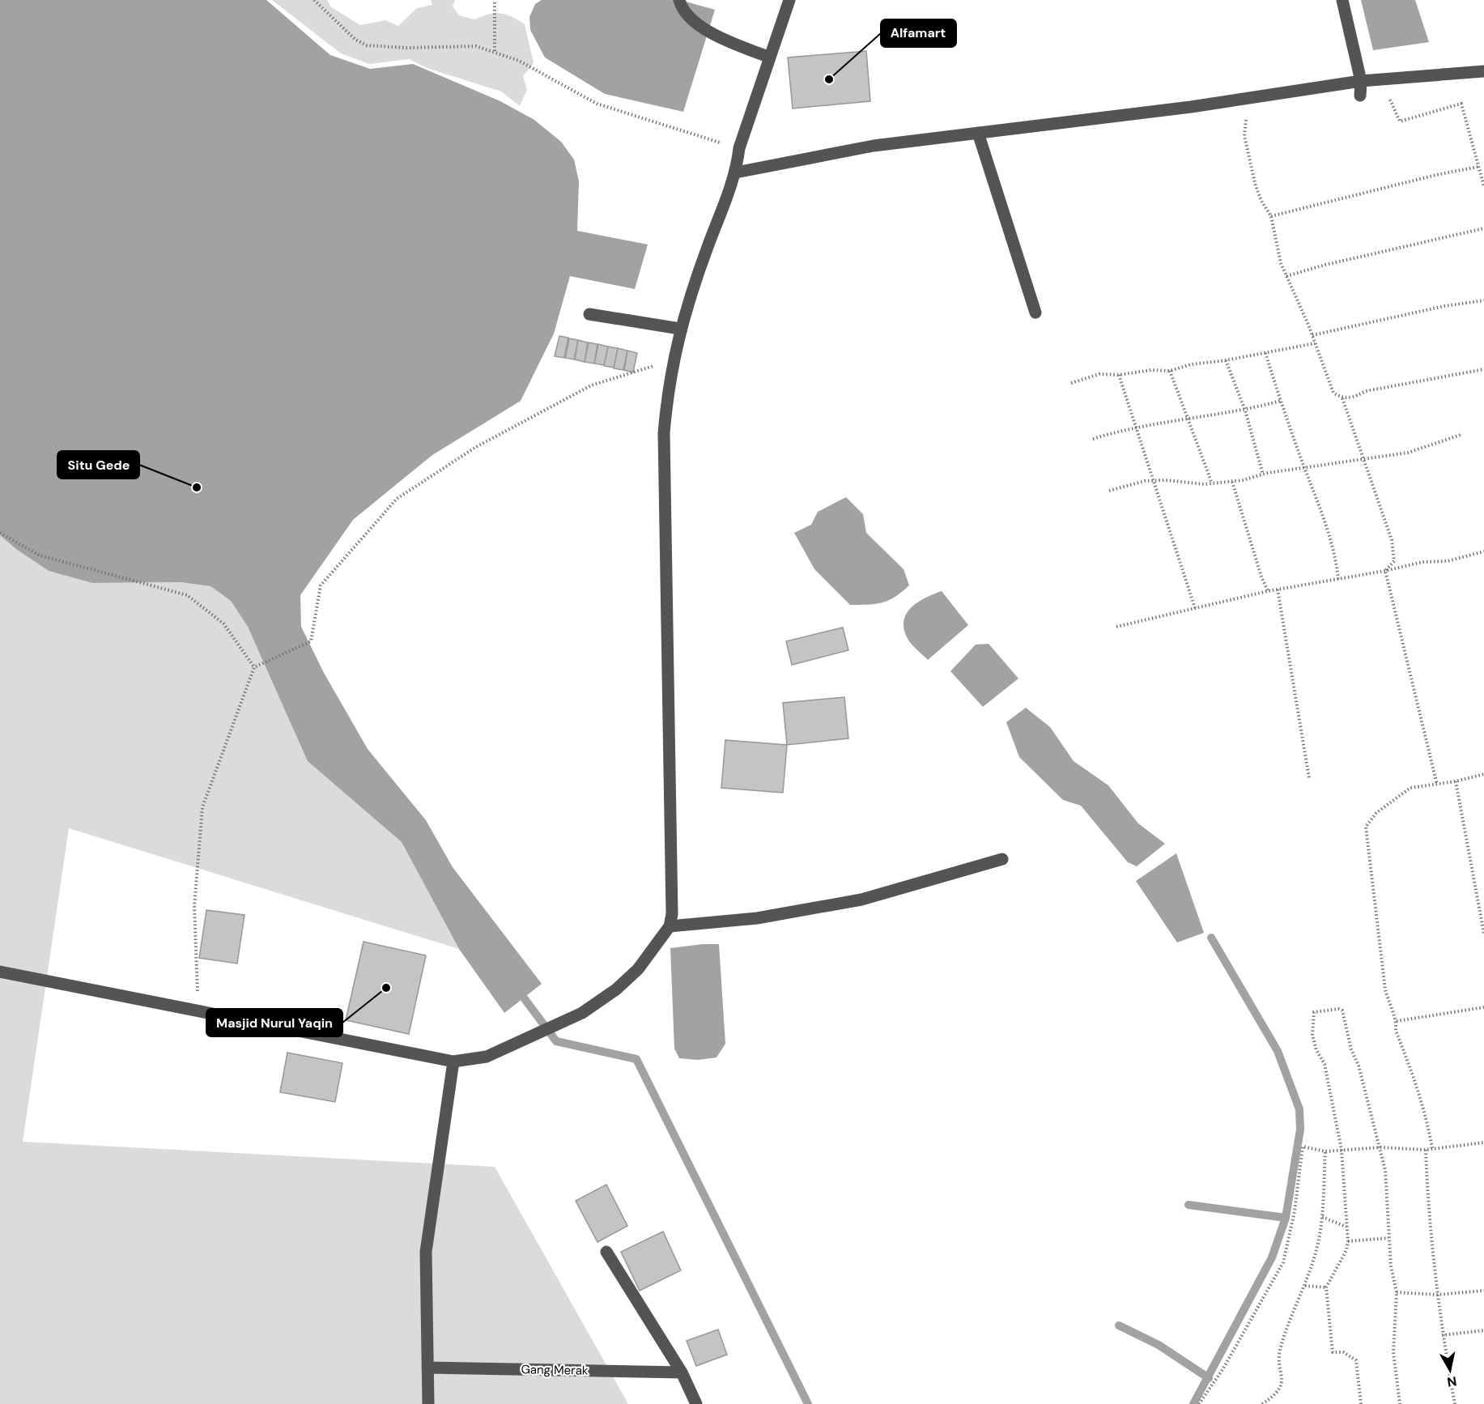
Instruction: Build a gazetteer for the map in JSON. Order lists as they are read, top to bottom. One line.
{"streets":{"street":["Gang Merak"]},"places":["Alfamart","Situ Gede","Masjid Nurul Yaqin"],"north":"bottom"}
